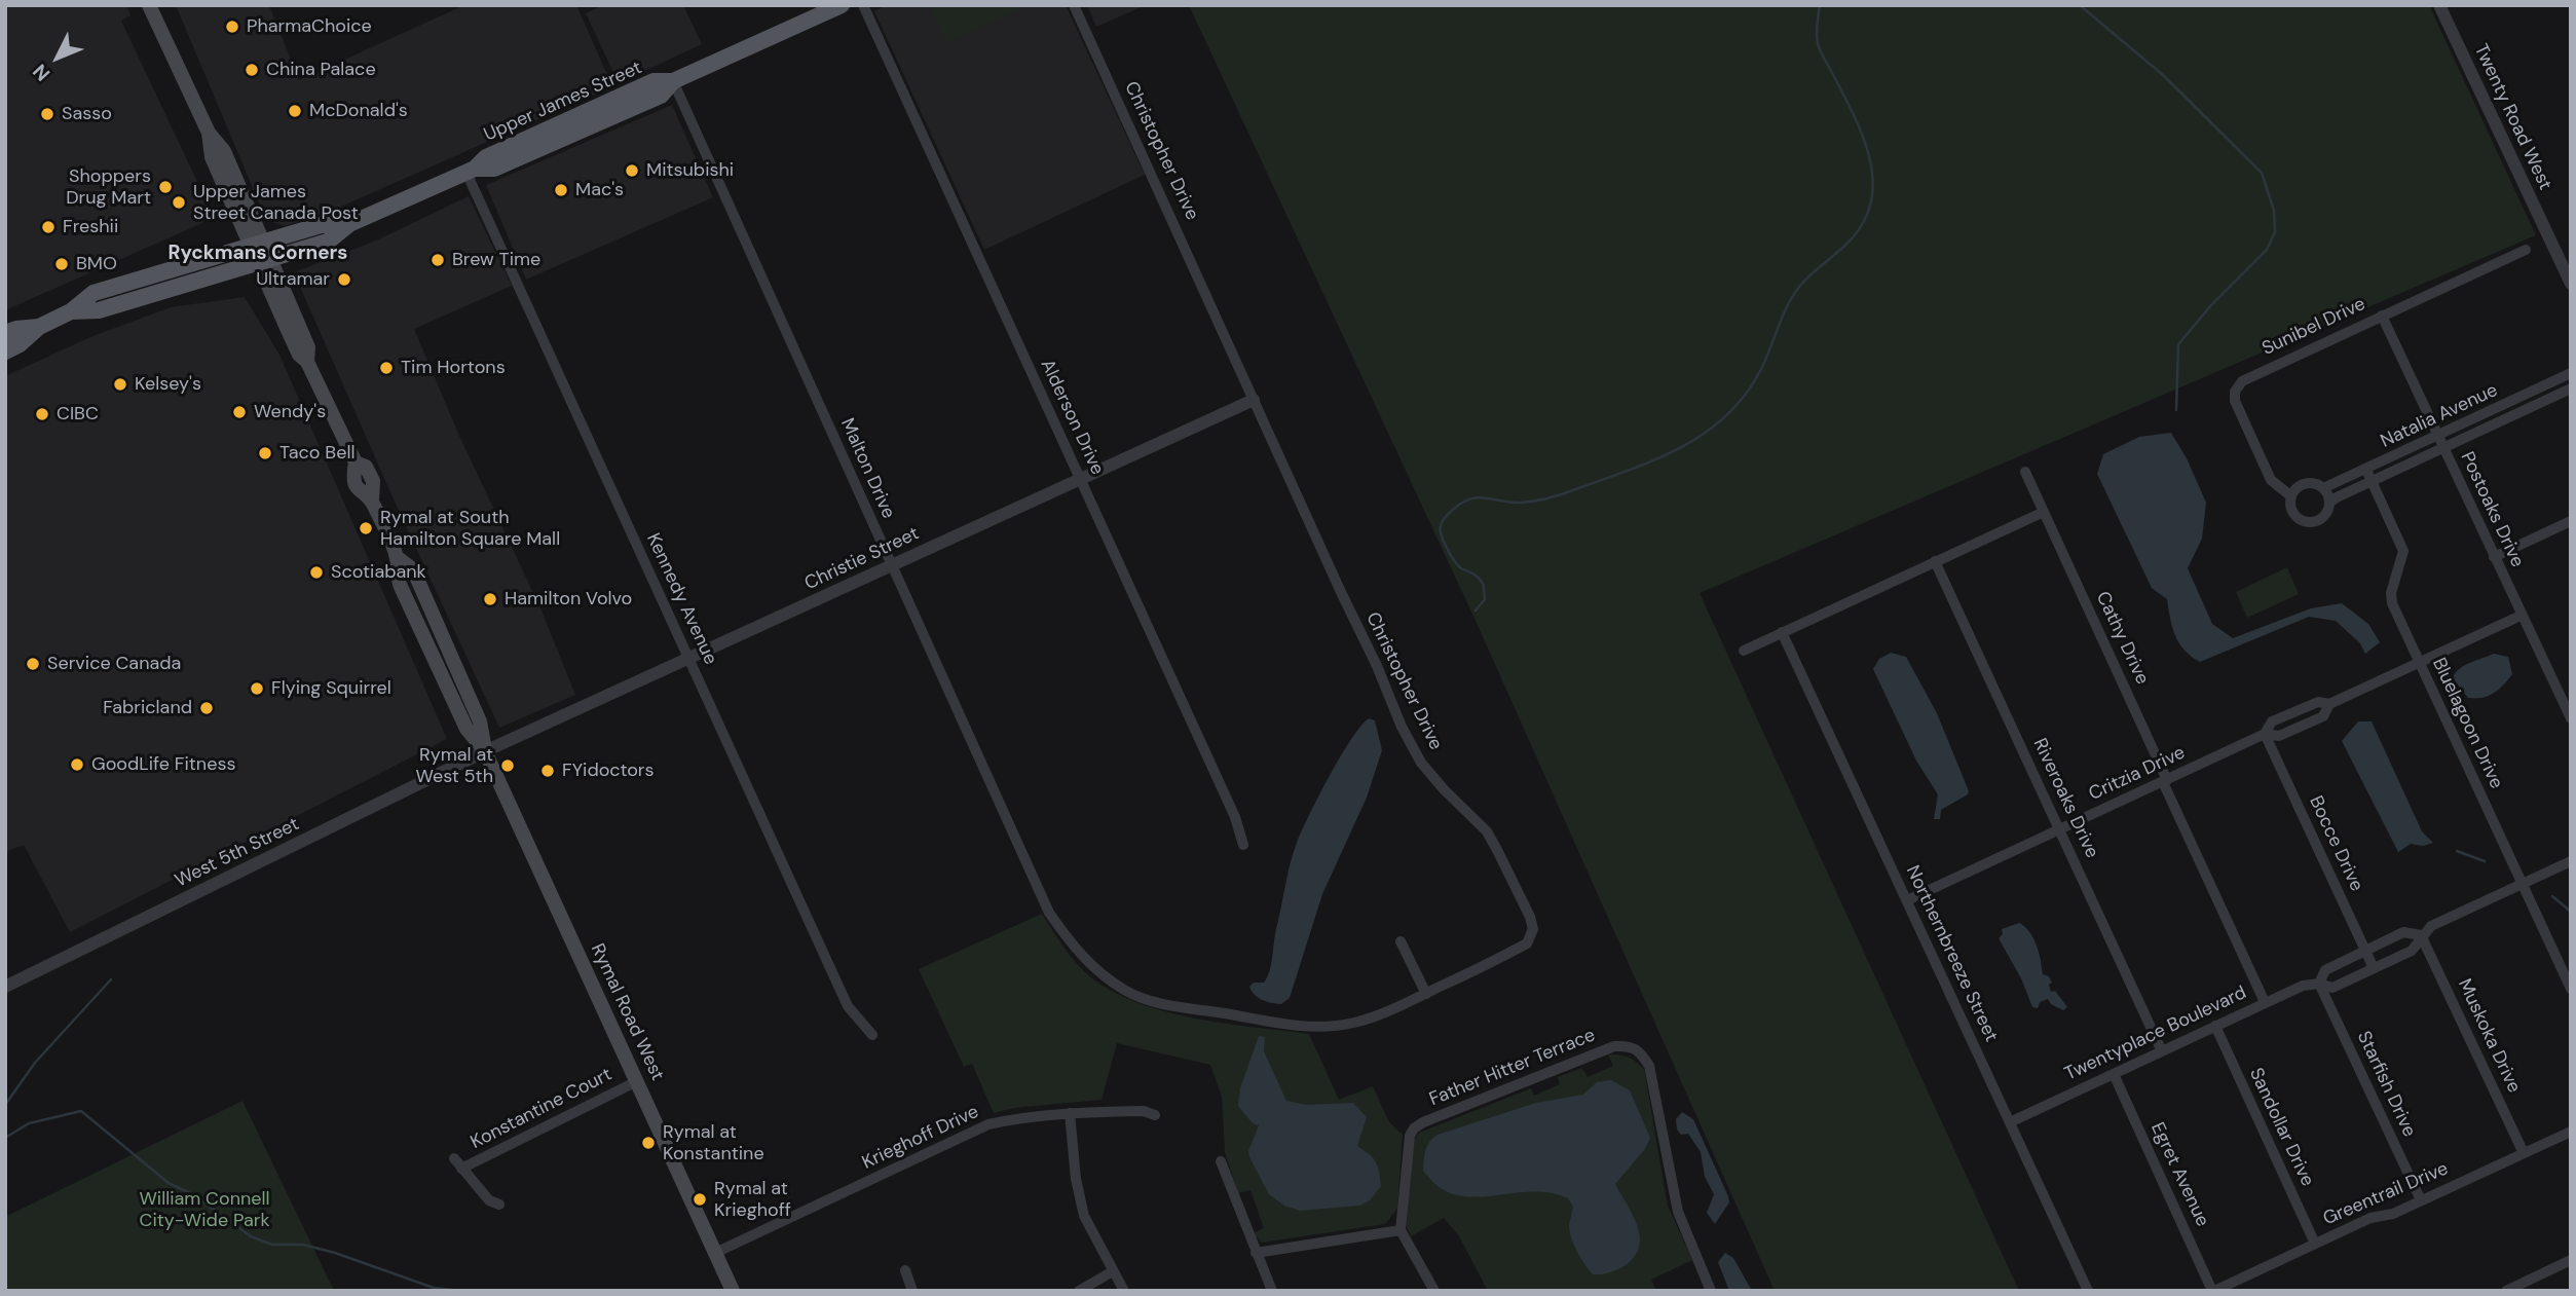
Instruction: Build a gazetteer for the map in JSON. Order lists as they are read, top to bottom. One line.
{"streets":{"main road":["Upper James Street","Rymal Road West"],"street":["Twenty Road West","Christopher Drive","Sunibel Drive","Natalia Avenue","Alderson Drive","Malton Drive","Postoaks Drive","Christie Street","Kennedy Avenue","Cathy Drive","Bluelagoon Drive","Critzia Drive","Riveroaks Drive","Bocce Drive","West 5th Street","Northernbreeze Street","Twentyplace Boulevard","Muskoka Drive","Father Hitter Terrace","Starfish Drive","Konstantine Court","Sandollar Drive","Krieghoff Drive","Egret Avenue","Greentrail Drive"]},"crossings":[["Upper James Street","Malton Drive"],["Upper James Street","Kennedy Avenue"],["Upper James Street","Rymal Road West"],["Christopher Drive","Malton Drive"],["Christopher Drive","Christie Street"],["Sunibel Drive","Natalia Avenue"],["Sunibel Drive","Postoaks Drive"],["Natalia Avenue","Postoaks Drive"],["Natalia Avenue","Bluelagoon Drive"],["Alderson Drive","Christie Street"],["Malton Drive","Christie Street"],["Postoaks Drive","Critzia Drive"],["Christie Street","Kennedy Avenue"],["Christie Street","West 5th Street"],["Christie Street","Rymal Road West"],["Cathy Drive","Critzia Drive"],["Cathy Drive","Twentyplace Boulevard"],["Bluelagoon Drive","Critzia Drive"],["Bluelagoon Drive","Twentyplace Boulevard"],["Critzia Drive","Riveroaks Drive"],["Critzia Drive","Bocce Drive"],["Critzia Drive","Northernbreeze Street"],["Riveroaks Drive","Twentyplace Boulevard"],["Bocce Drive","Twentyplace Boulevard"],["West 5th Street","Rymal Road West"],["Northernbreeze Street","Twentyplace Boulevard"],["Rymal Road West","Konstantine Court"],["Rymal Road West","Krieghoff Drive"],["Twentyplace Boulevard","Muskoka Drive"],["Twentyplace Boulevard","Starfish Drive"],["Twentyplace Boulevard","Sandollar Drive"],["Twentyplace Boulevard","Egret Avenue"],["Muskoka Drive","Greentrail Drive"],["Starfish Drive","Greentrail Drive"],["Sandollar Drive","Greentrail Drive"],["Egret Avenue","Greentrail Drive"]],"districts":["Ryckmans Corners"],"parks":["William Connell City-Wide Park"],"places":["PharmaChoice","China Palace","McDonald's","Sasso","Mitsubishi","Shoppers Drug Mart","Mac's","Upper James Street Canada Post","Freshii","Brew Time","BMO","Ultramar","Tim Hortons","Kelsey's","Wendy's","CIBC","Taco Bell","Rymal at South Hamilton Square Mall","Scotiabank","Hamilton Volvo","Service Canada","Flying Squirrel","Fabricland","GoodLife Fitness","Rymal at West 5th","FYidoctors","Rymal at Konstantine","Rymal at Krieghoff"],"north":"bottom left"}
